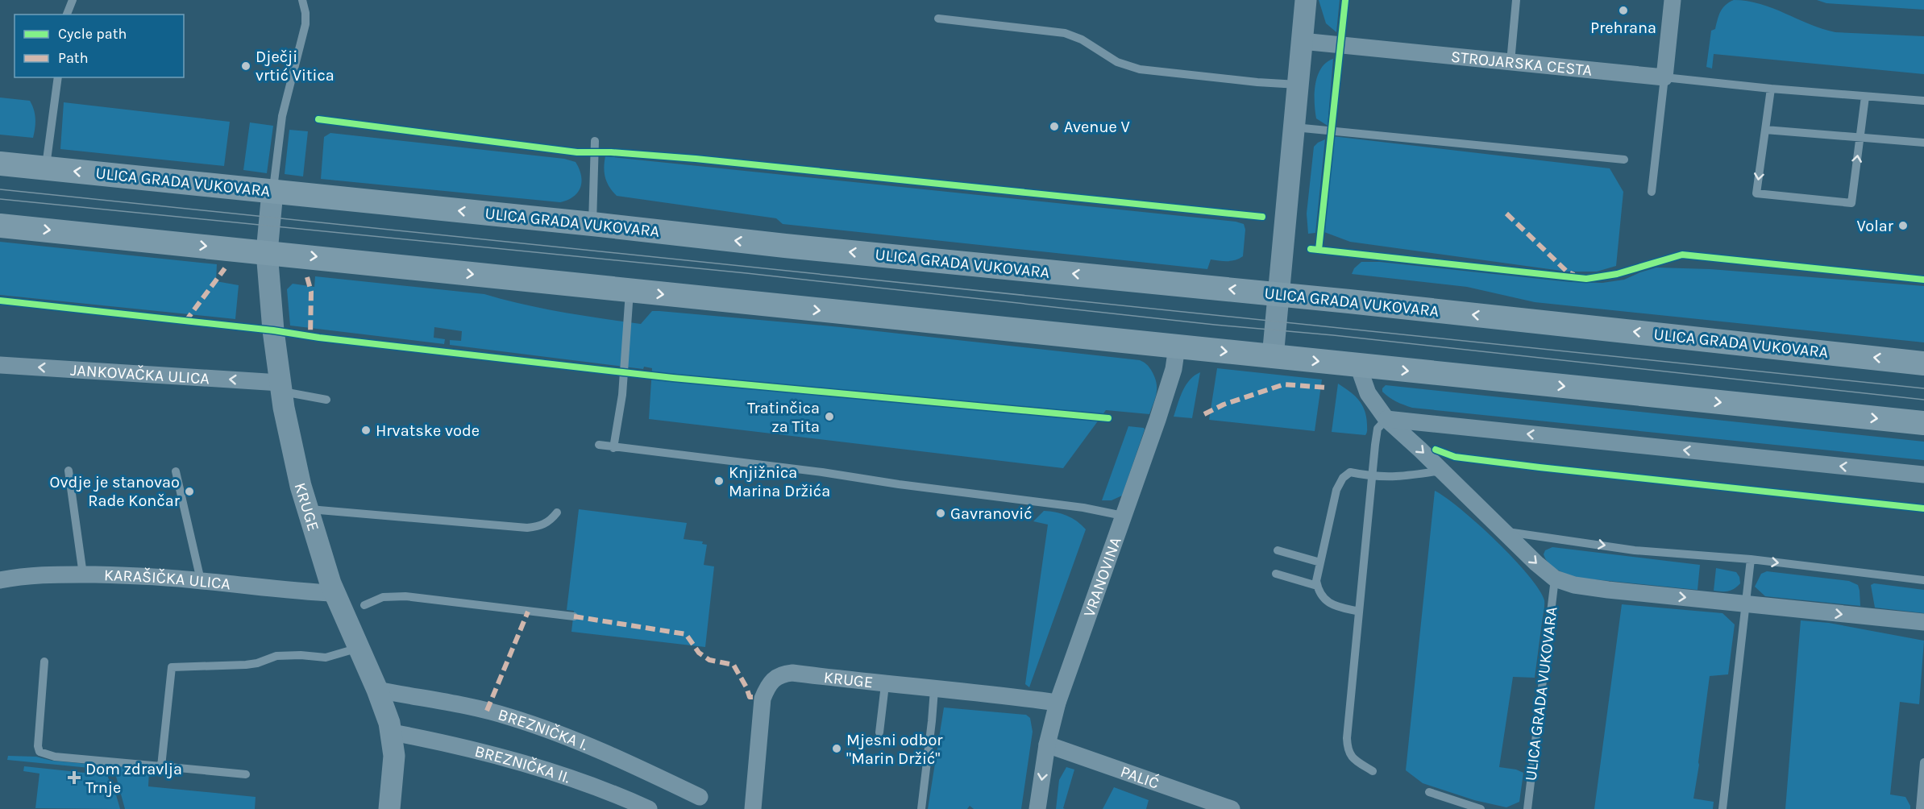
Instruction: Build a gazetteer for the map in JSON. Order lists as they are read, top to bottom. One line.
{"streets":{"main road":["ULICA GRADA VUKOVARA"],"street":["STROJARSKA CESTA","JANKOVAČKA ULICA","KRUGE","VRANOVINA","KARAŠIČKA ULICA","BREZNIČKA I.","BREZNIČKA II.","PALIĆ"]},"crossings":[["ULICA GRADA VUKOVARA","KRUGE"],["JANKOVAČKA ULICA","KRUGE"],["KRUGE","VRANOVINA"],["KRUGE","KARAŠIČKA ULICA"],["KRUGE","BREZNIČKA I."],["KRUGE","BREZNIČKA II."],["VRANOVINA","PALIĆ"]],"one_way":["JANKOVAČKA ULICA"],"places":{"other":["Prehrana","Dječji vrtić Vitica","Avenue V","Volar","Tratinčica za Tita","Hrvatske vode","Knjižnica Marina Držića","Ovdje je stanovao Rade Končar","Gavranović","Mjesni odbor \"Marin Držić\""],"health":["Dom zdravlja Trnje"]},"legend":["Cycle path","Path"]}
